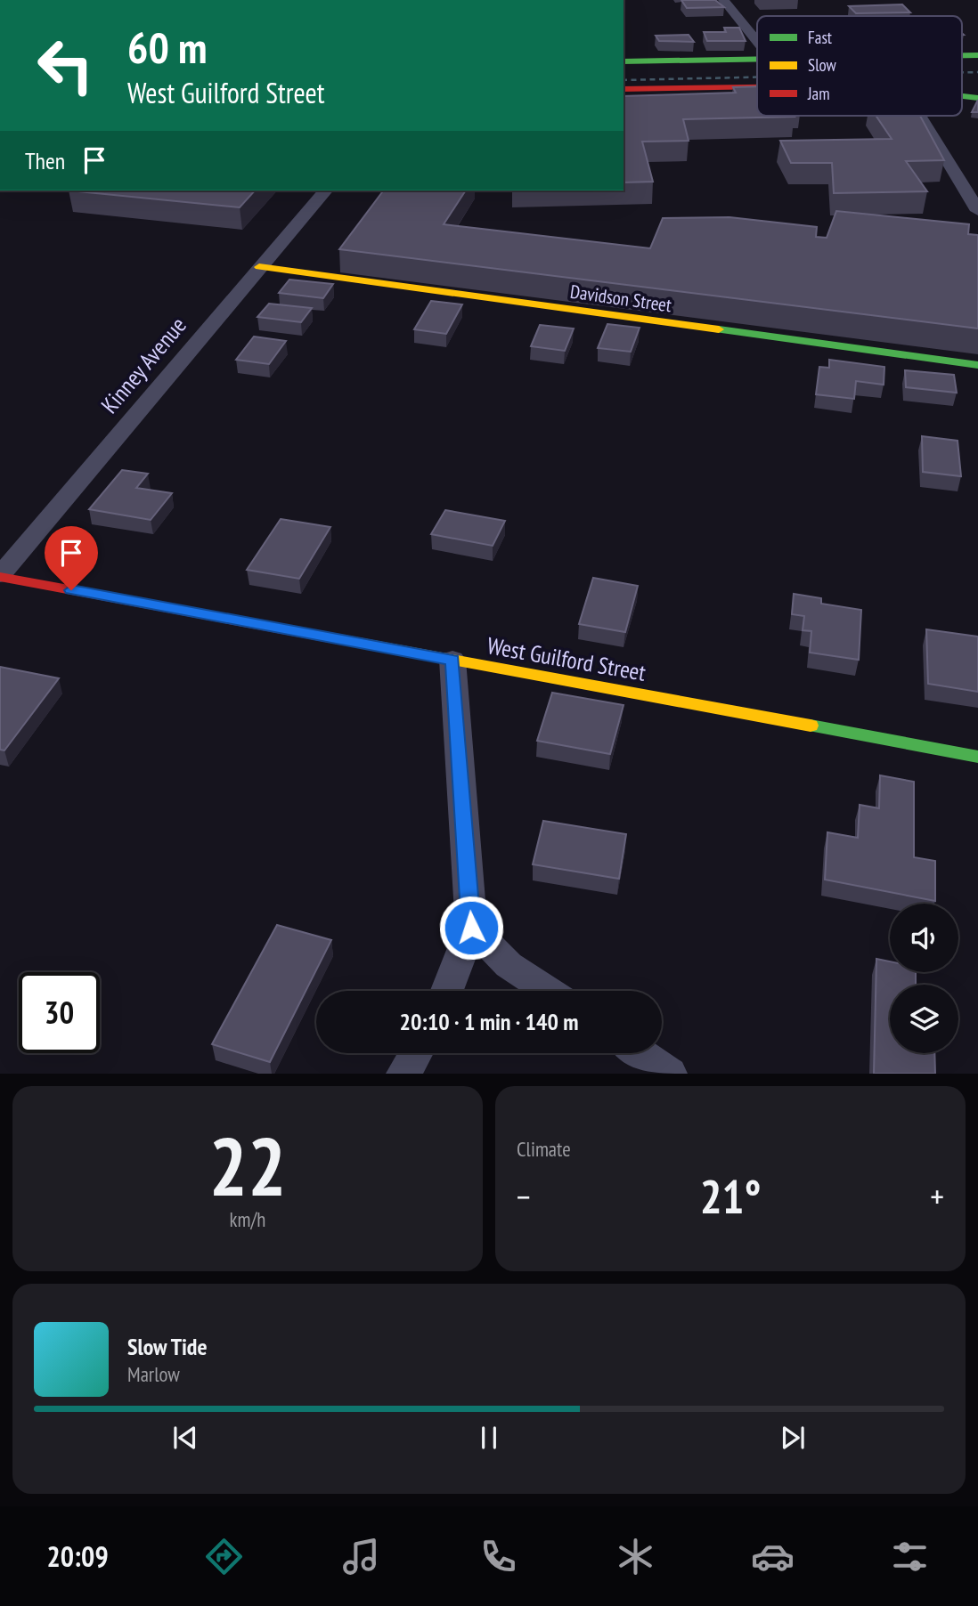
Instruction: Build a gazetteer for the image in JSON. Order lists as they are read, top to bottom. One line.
{"streets":{"street":["Davidson Street","Kinney Avenue","West Guilford Street"]},"crossings":[["Davidson Street","Kinney Avenue"],["Kinney Avenue","West Guilford Street"]],"legend":["Fast","Slow","Jam"],"page":{"turn":["60 m","West Guilford Street"],"then":"Then","limit":"30","trip":"20:10 · 1 min · 140 m","tile":[["22","km/h"],"Climate"],"heat":["−","21°","+"],"song":["Slow Tide","Marlow"],"tabs":"20:09"}}
